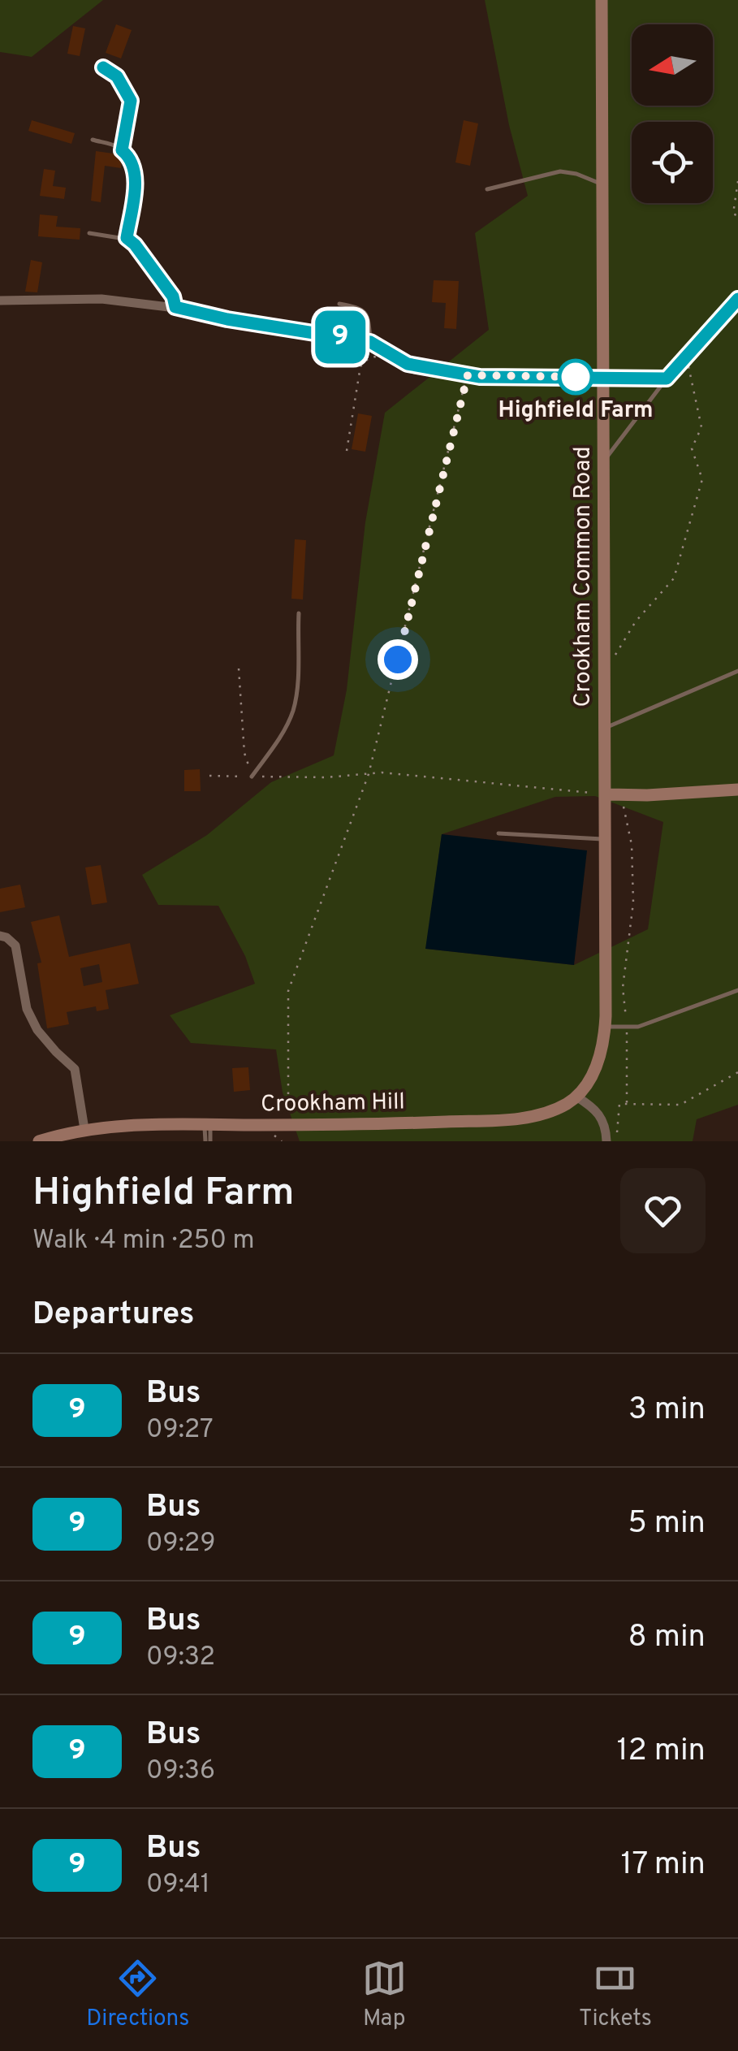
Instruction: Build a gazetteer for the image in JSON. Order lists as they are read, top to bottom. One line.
{"streets":{"street":["Crookham Common Road","Crookham Hill"]},"crossings":[["Crookham Common Road","Crookham Hill"]],"places":["Highfield Farm"],"lines":["bus line 9"],"north":"left","page":{"on_map":"9","heading":[["Highfield Farm","Walk · 4 min · 250 m"],"Departures"],"list":[{"mark":"9","name":"Bus","note":"09:27","value":"3 min"},{"mark":"9","name":"Bus","note":"09:29","value":"5 min"},{"mark":"9","name":"Bus","note":"09:32","value":"8 min"},{"mark":"9","name":"Bus","note":"09:36","value":"12 min"},{"mark":"9","name":"Bus","note":"09:41","value":"17 min"}],"tabs":["Directions","Map","Tickets"]}}
